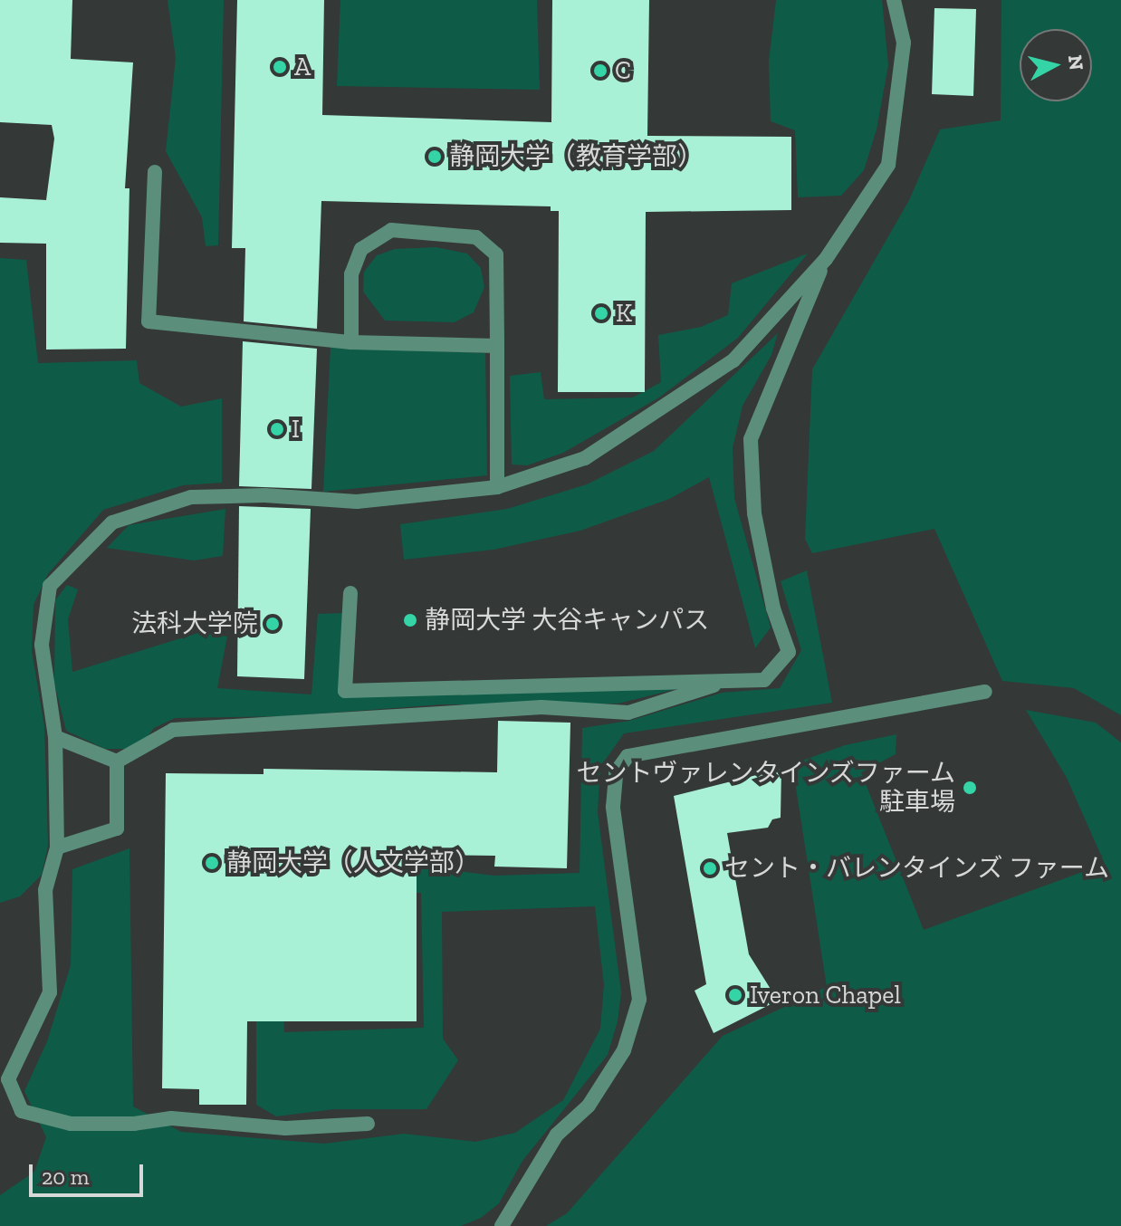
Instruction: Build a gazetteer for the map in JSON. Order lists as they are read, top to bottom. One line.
{"places":["A","C","静岡大学（教育学部）","K","I","静岡大学 大谷キャンパス","法科大学院","セントヴァレンタインズファーム 駐車場","静岡大学（人文学部）","セント・バレンタインズ ファーム","Iveron Chapel"],"scale_bar":"20 m","north":"right"}
